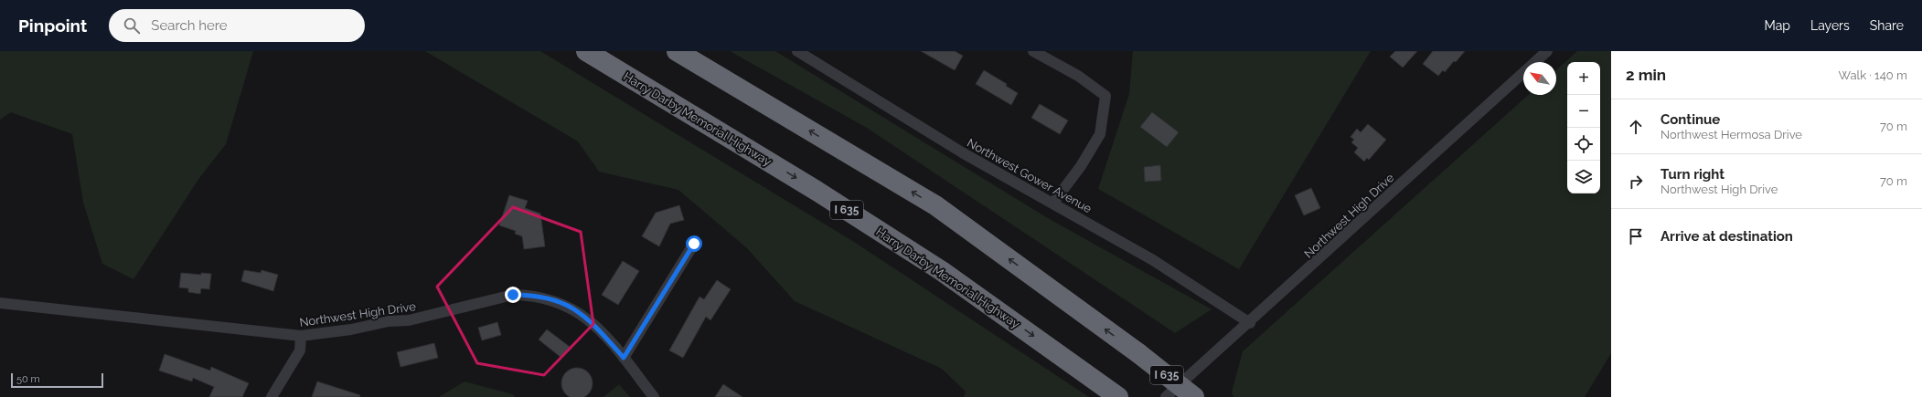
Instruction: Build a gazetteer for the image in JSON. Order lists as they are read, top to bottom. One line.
{"streets":{"highway":["Harry Darby Memorial Highway","I 635"],"street":["Northwest Gower Avenue","Northwest High Drive"]},"crossings":[["Northwest Gower Avenue","Northwest High Drive"]],"scale_bar":"50 m","north":"top left","page":{"header":"Pinpoint","search":"Search here","nav":["Map","Layers","Share"],"heading":["2 min","Walk · 140 m"],"map_buttons":["+","−"],"list":[["Continue","Northwest Hermosa Drive","70 m"],["Turn right","Northwest High Drive","70 m"],"Arrive at destination"],"scale":"50 m"}}
